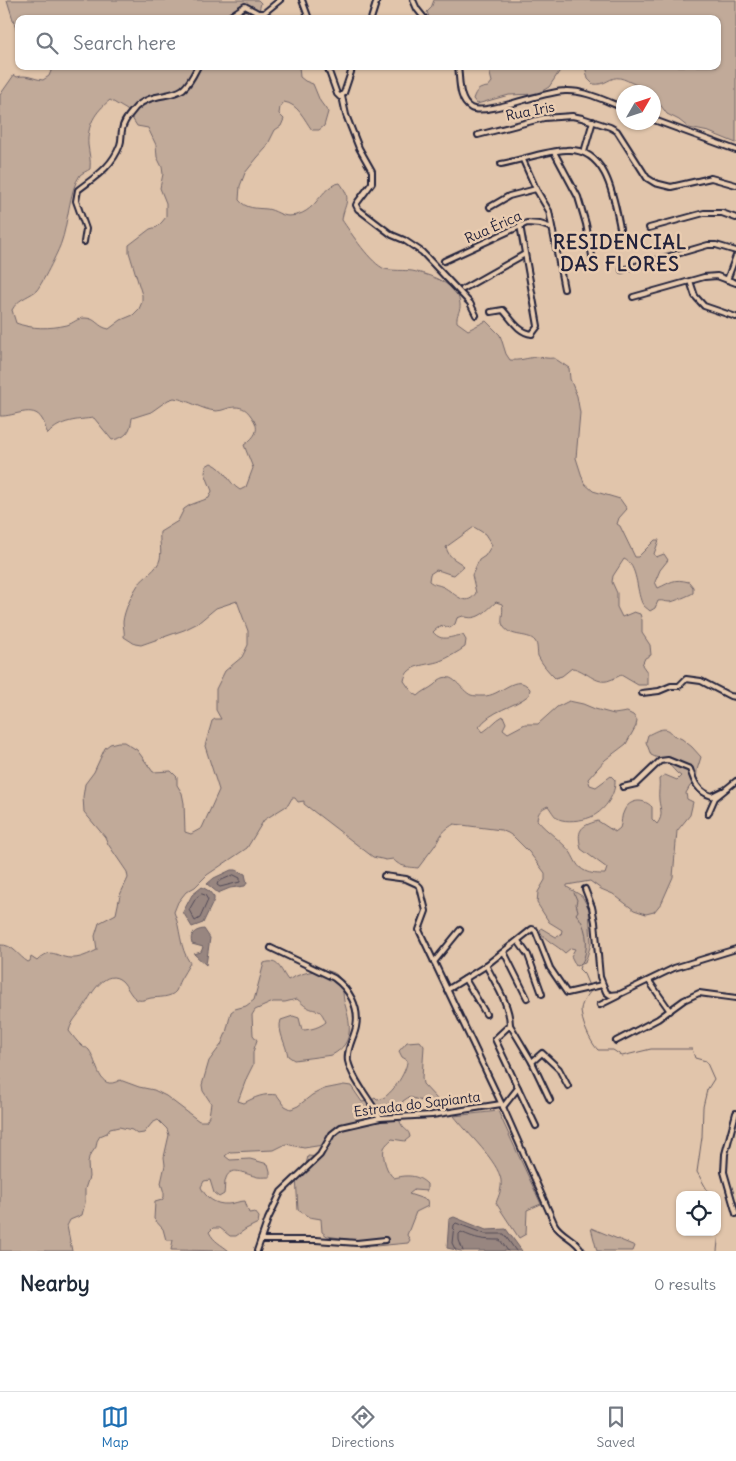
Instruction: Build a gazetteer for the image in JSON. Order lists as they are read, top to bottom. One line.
{"streets":{"street":["Rua Iris","Rua Érica","Estrada do Sapianta"]},"districts":["RESIDENCIAL DAS FLORES"],"north":"top right","page":{"search":"Search here","heading":["Nearby","0 results"],"nav":["Map","Directions","Saved"]}}
